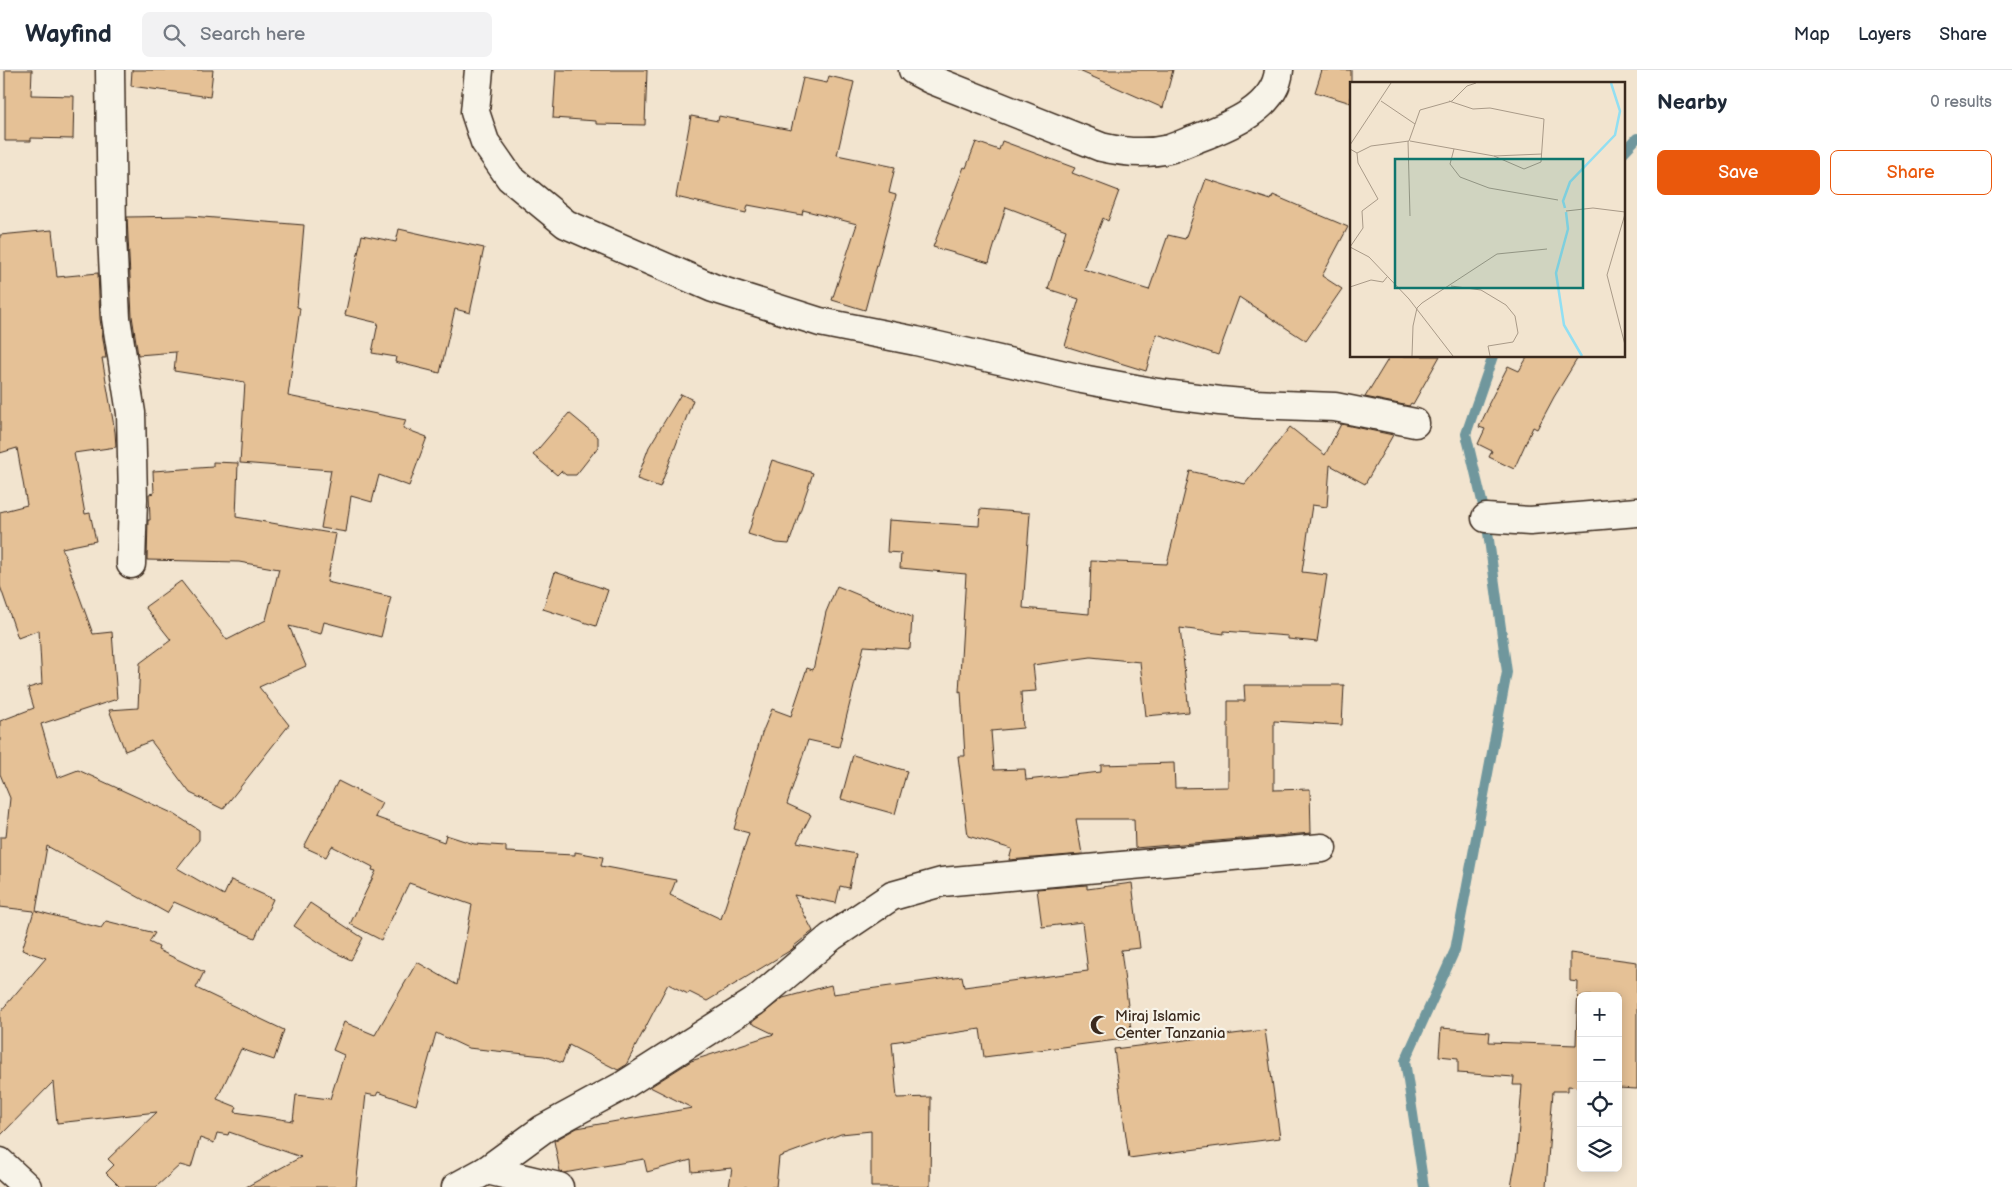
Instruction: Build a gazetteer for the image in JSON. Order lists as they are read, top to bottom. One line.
{"places":{"mosque":["Miraj Islamic Center Tanzania"]},"page":{"header":"Wayfind","search":"Search here","nav":["Map","Layers","Share"],"heading":["Nearby","0 results"],"buttons":["Save","Share"],"map_buttons":["+","−"]}}
